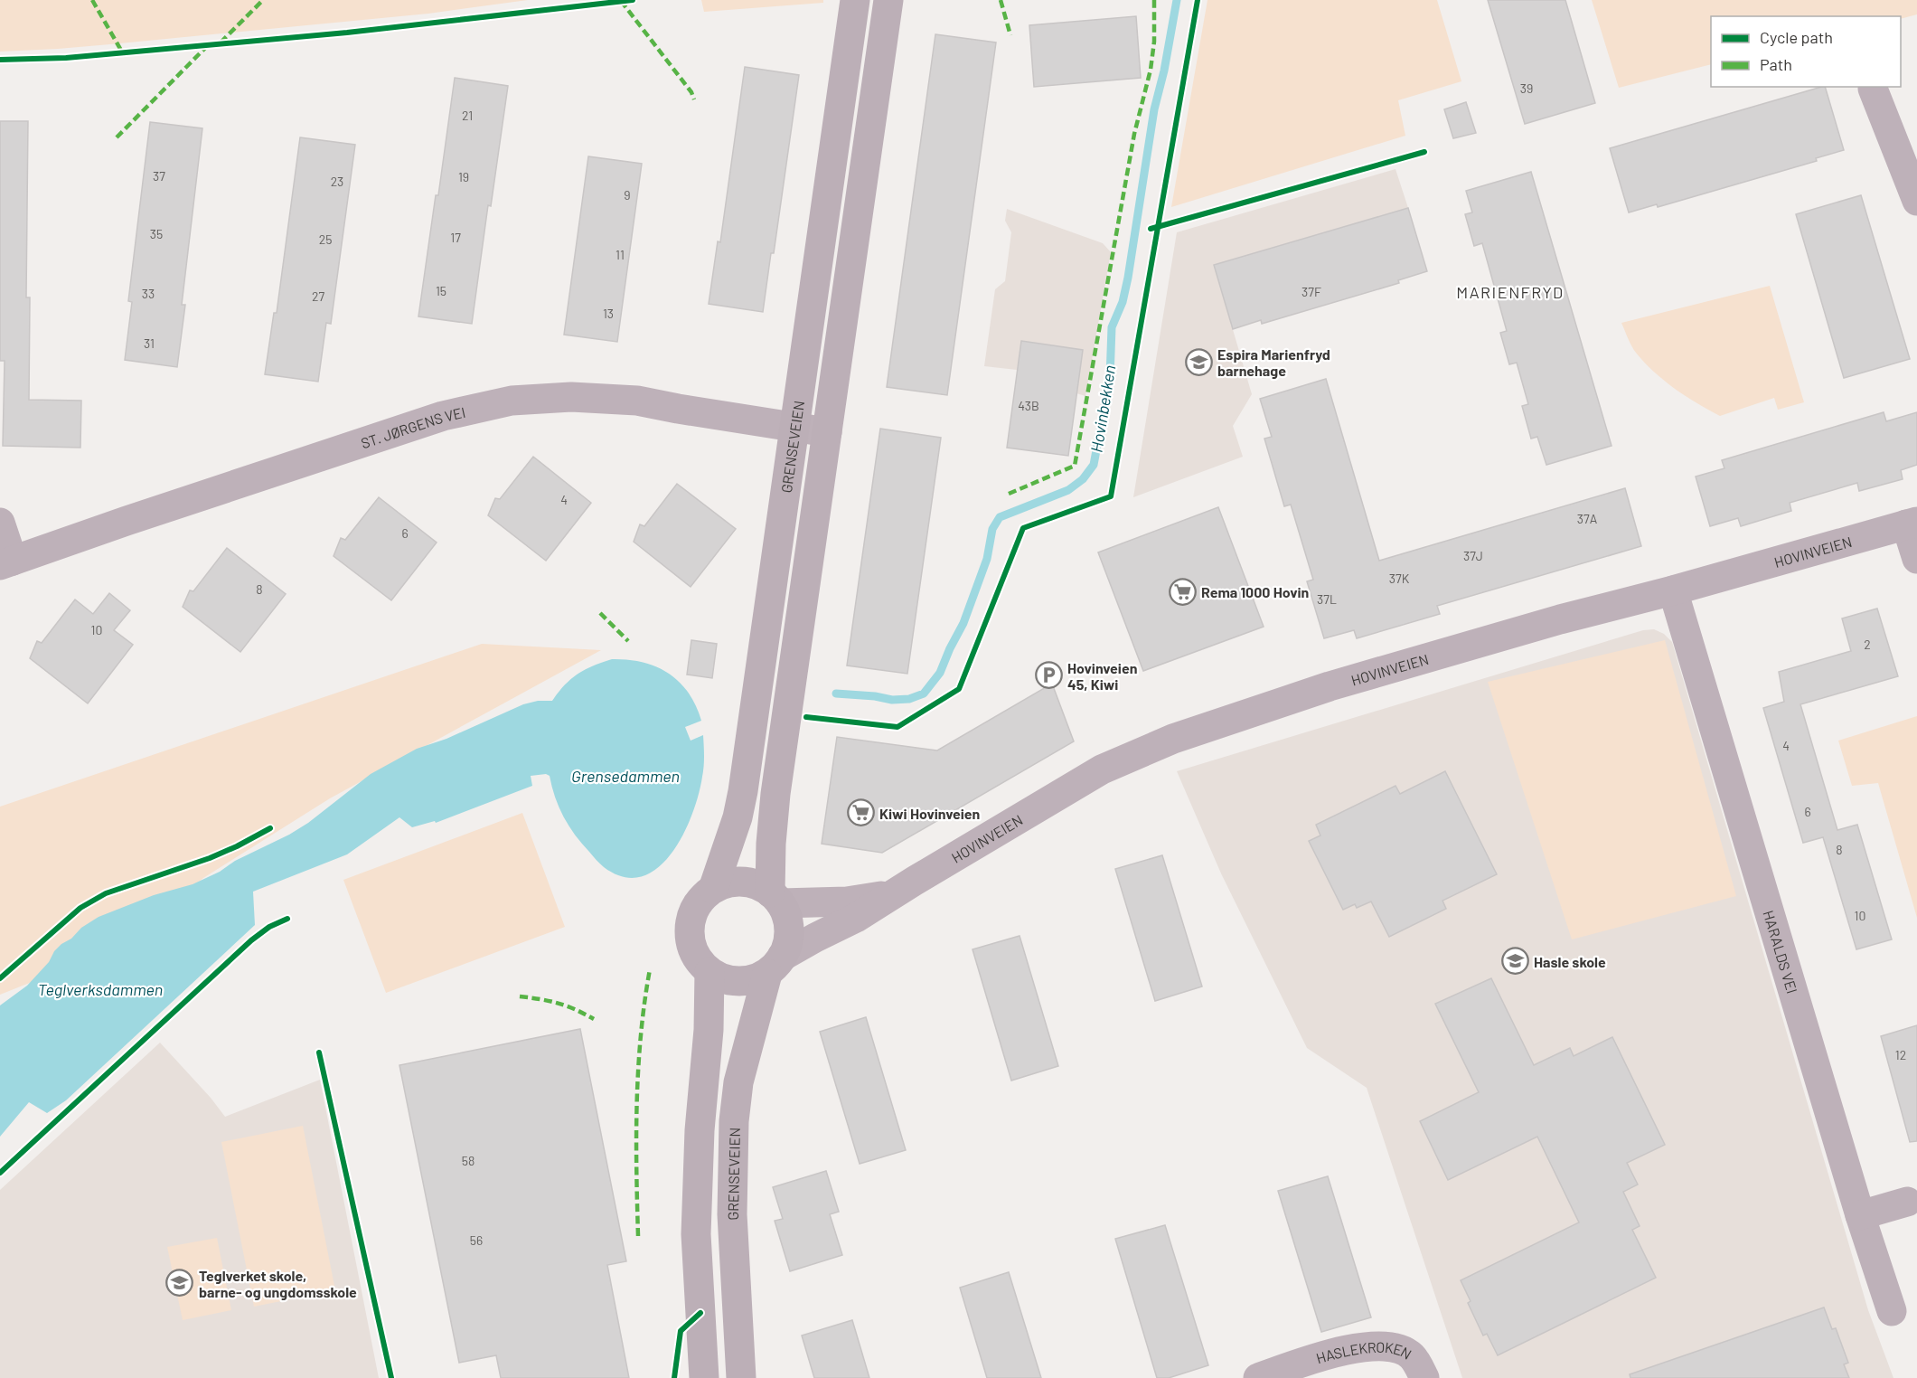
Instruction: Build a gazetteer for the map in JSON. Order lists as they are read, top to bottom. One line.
{"streets":{"main road":["GRENSEVEIEN"],"street":["ST. JØRGENS VEI","HOVINVEIEN","HARALDS VEI","HASLEKROKEN"]},"crossings":[["ST. JØRGENS VEI","GRENSEVEIEN"],["GRENSEVEIEN","HOVINVEIEN"],["HOVINVEIEN","HARALDS VEI"]],"districts":["MARIENFRYD"],"water":["Hovinbekken","Grensedammen","Teglverksdammen"],"places":{"school or university":["Espira Marienfryd barnehage","Hasle skole","Teglverket skole, barne- og ungdomsskole"],"supermarket":["Rema 1000 Hovin","Kiwi Hovinveien"],"parking":["Hovinveien 45, Kiwi"]},"house_numbers":["39","21","37","19","23","9","35","17","25","11","15","37F","33","27","13","31","43B","4","37A","6","37J","37K","8","37L","10","2","4","6","8","10","12","58","56"],"legend":["Cycle path","Path"]}
